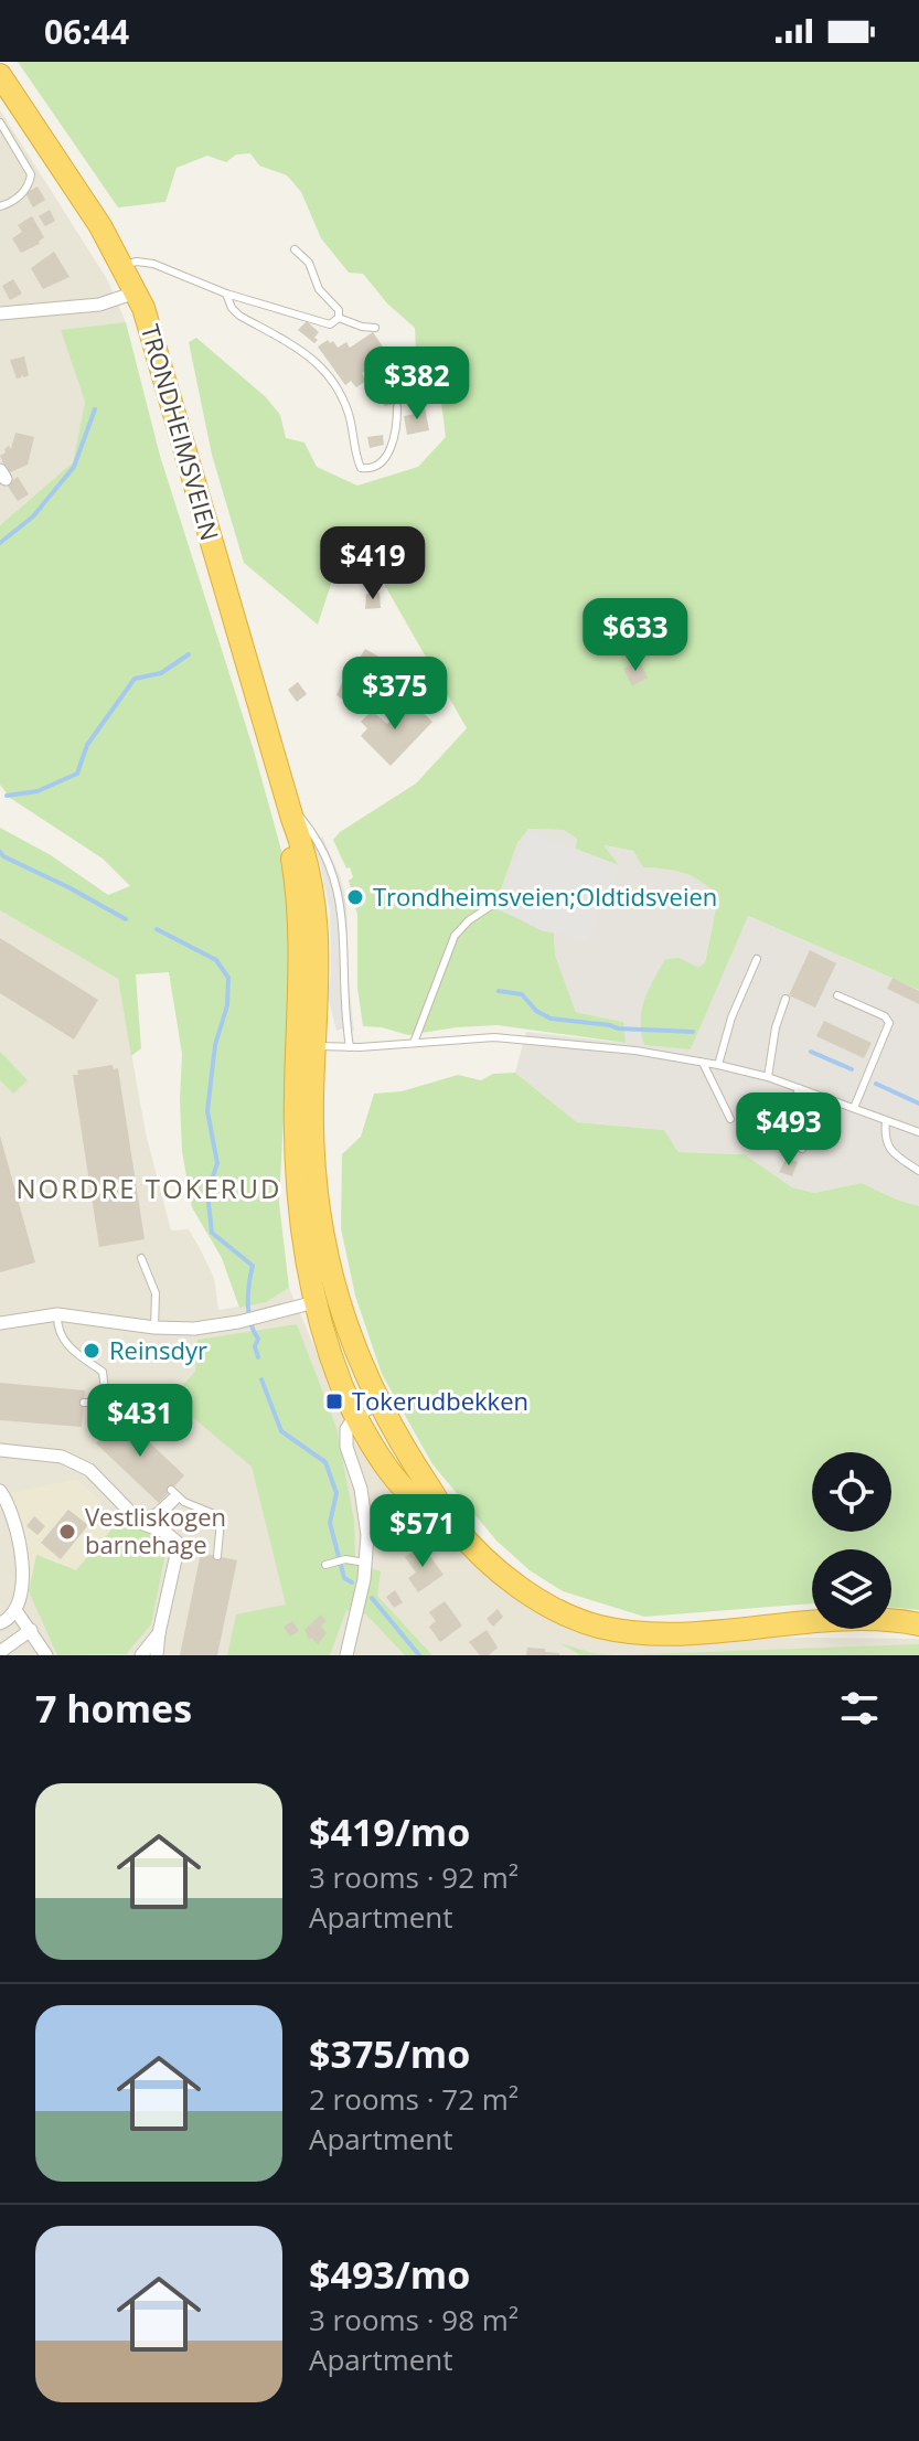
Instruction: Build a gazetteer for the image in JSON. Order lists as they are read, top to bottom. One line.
{"streets":{"highway":["TRONDHEIMSVEIEN"]},"districts":["NORDRE TOKERUD"],"places":{"other":["Trondheimsveien;Oldtidsveien","Reinsdyr","Vestliskogen barnehage"],"transit":["Tokerudbekken"]},"page":{"status":"06:44","price":["$382","$419","$633","$375","$493","$431","$571"],"heading":"7 homes","list":[{"name":"$419/mo","note":"3 rooms · 92 m² · Apartment"},{"name":"$375/mo","note":"2 rooms · 72 m² · Apartment"},{"name":"$493/mo","note":"3 rooms · 98 m² · Apartment"}]}}
